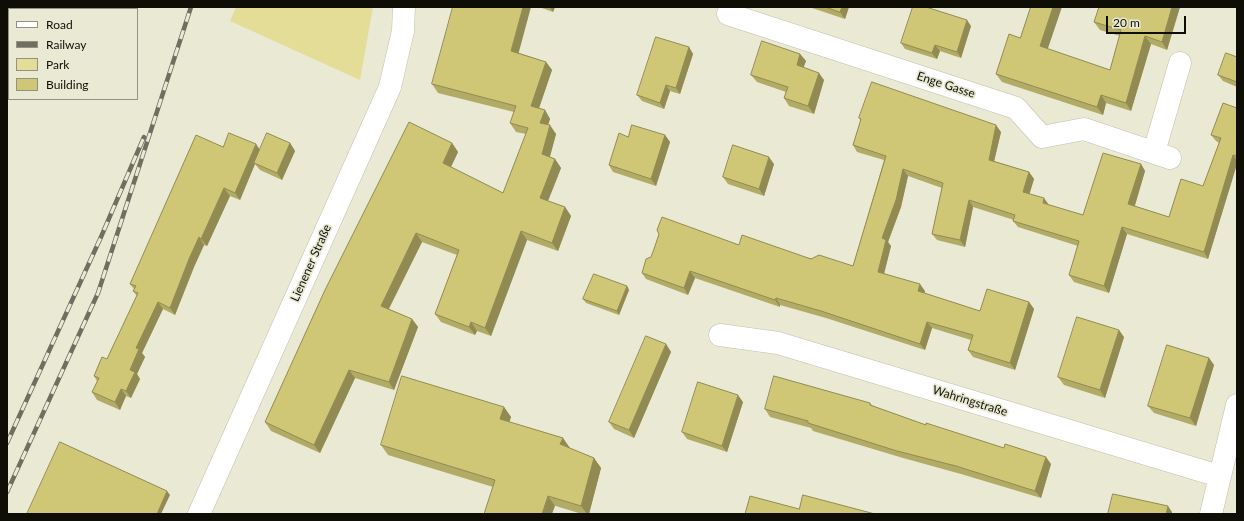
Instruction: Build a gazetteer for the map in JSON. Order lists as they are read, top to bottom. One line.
{"streets":{"street":["Enge Gasse","Lienener Straße","Wahringstraße"]},"legend":["Road","Railway","Park","Building"],"scale_bar":"20 m"}
